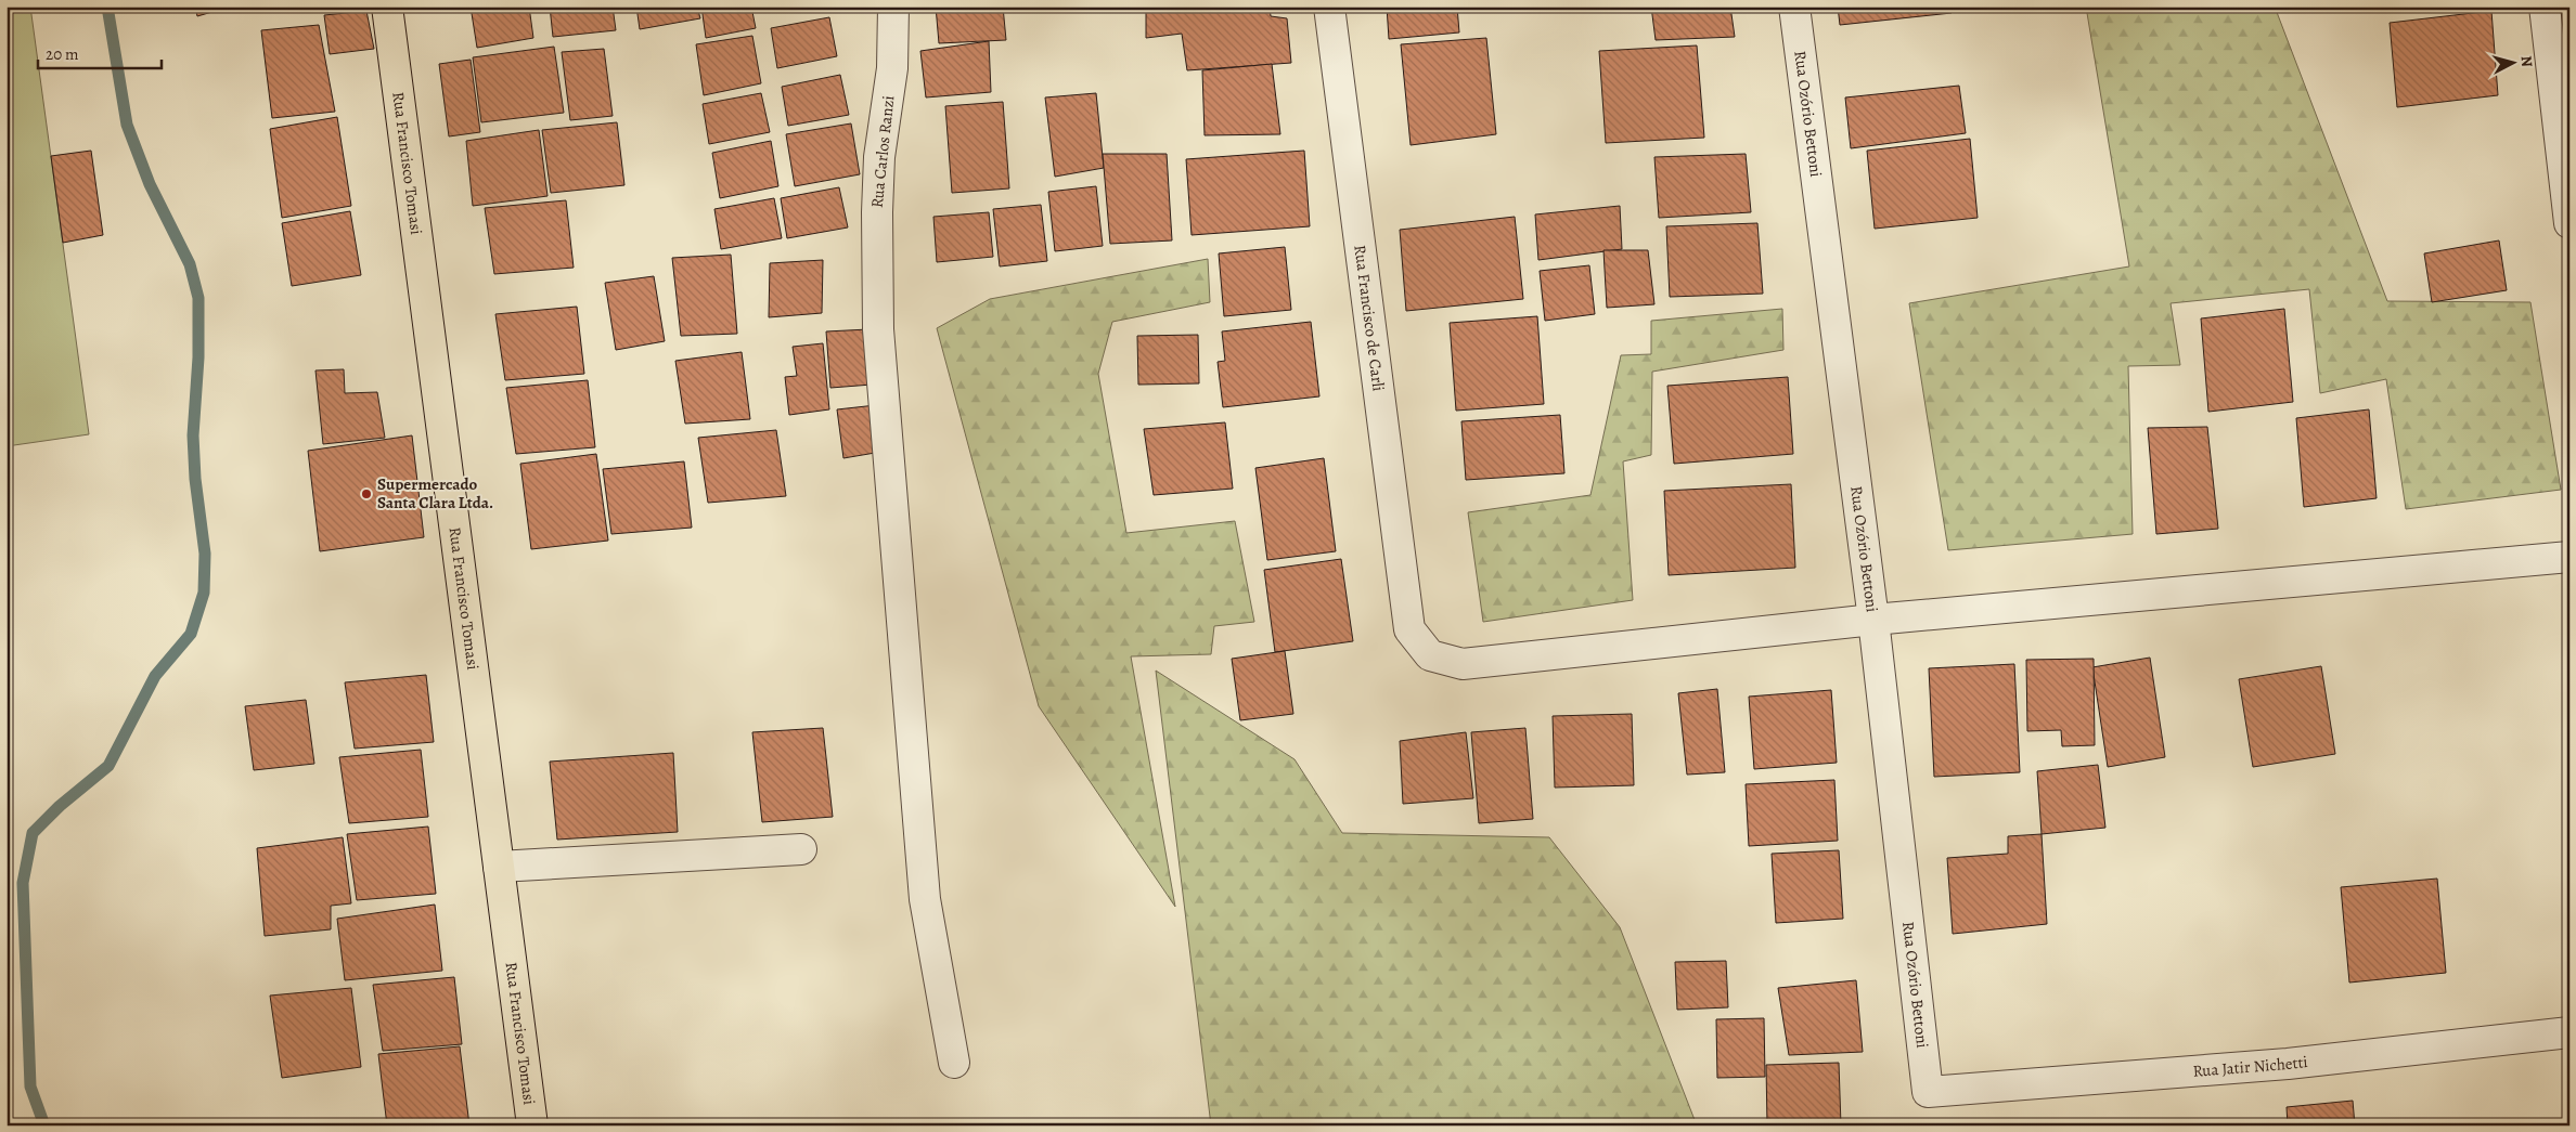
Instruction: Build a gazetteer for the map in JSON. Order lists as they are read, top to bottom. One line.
{"streets":{"main road":["Rua Francisco Tomasi"],"street":["Rua Ozório Bettoni","Rua Carlos Ranzi","Rua Francisco de Carli","Rua Jatir Nichetti"]},"crossings":[["Rua Ozório Bettoni","Rua Francisco de Carli"],["Rua Ozório Bettoni","Rua Jatir Nichetti"]],"places":["Supermercado Santa Clara Ltda."],"scale_bar":"20 m","north":"right"}
